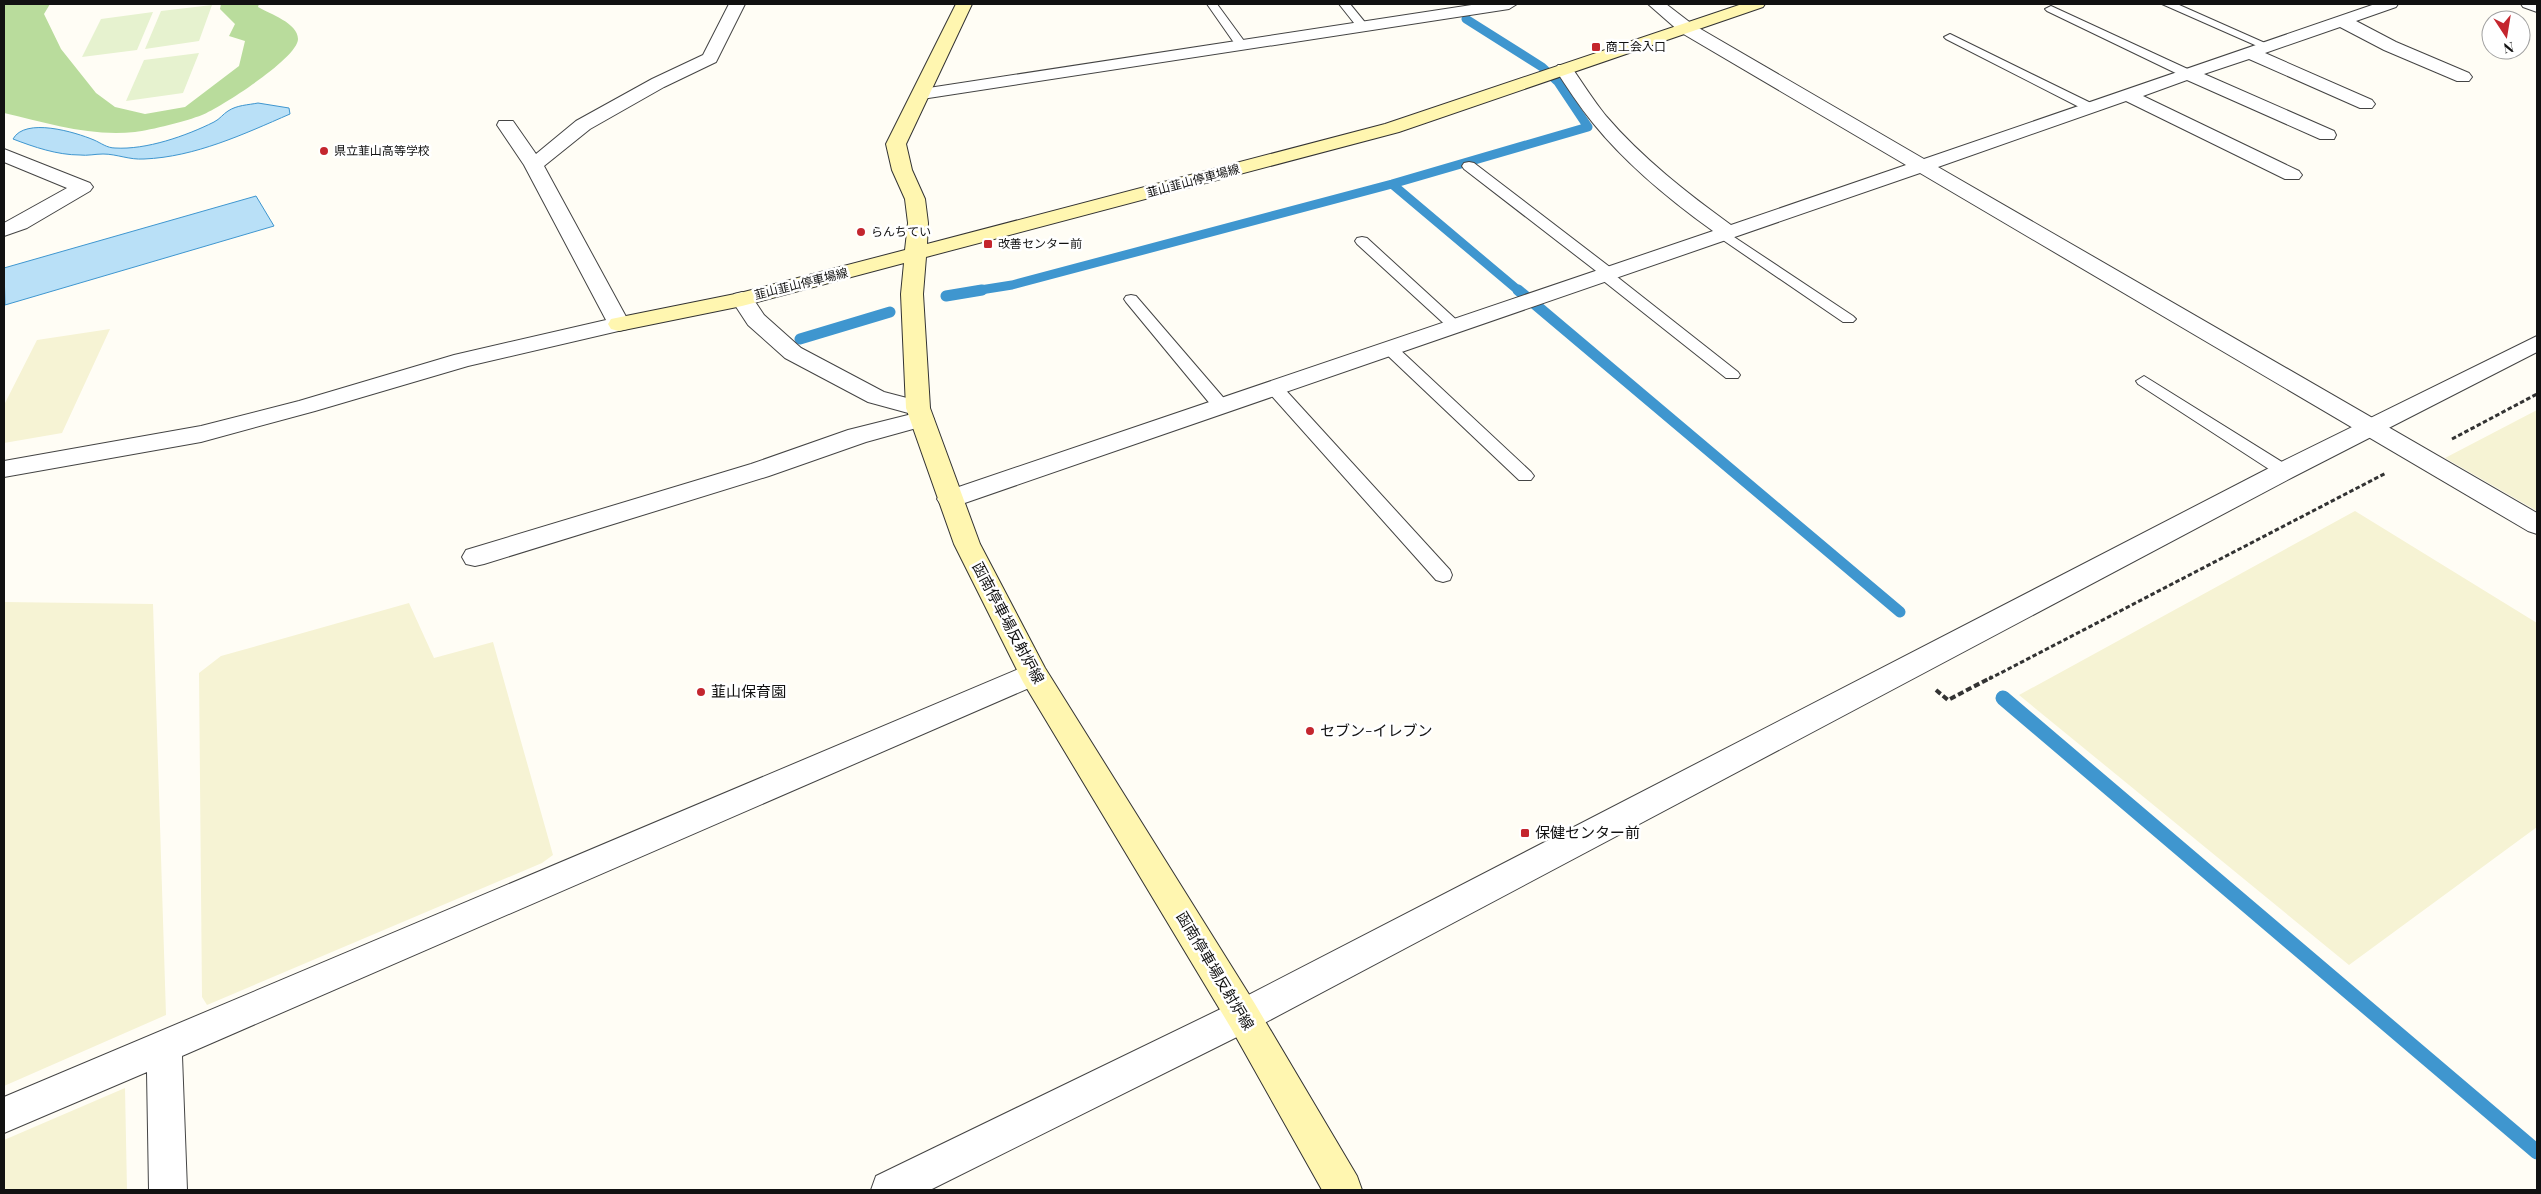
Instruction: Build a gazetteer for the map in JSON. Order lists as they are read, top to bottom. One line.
{"streets":{"main road":["韮山韮山停車場線","函南停車場反射炉線"]},"crossings":[["韮山韮山停車場線","函南停車場反射炉線"]],"places":{"transit":["商工会入口","改善センター前","保健センター前"],"other":["県立韮山高等学校","らんちてい","韮山保育園","セブン-イレブン"]},"north":"bottom"}
